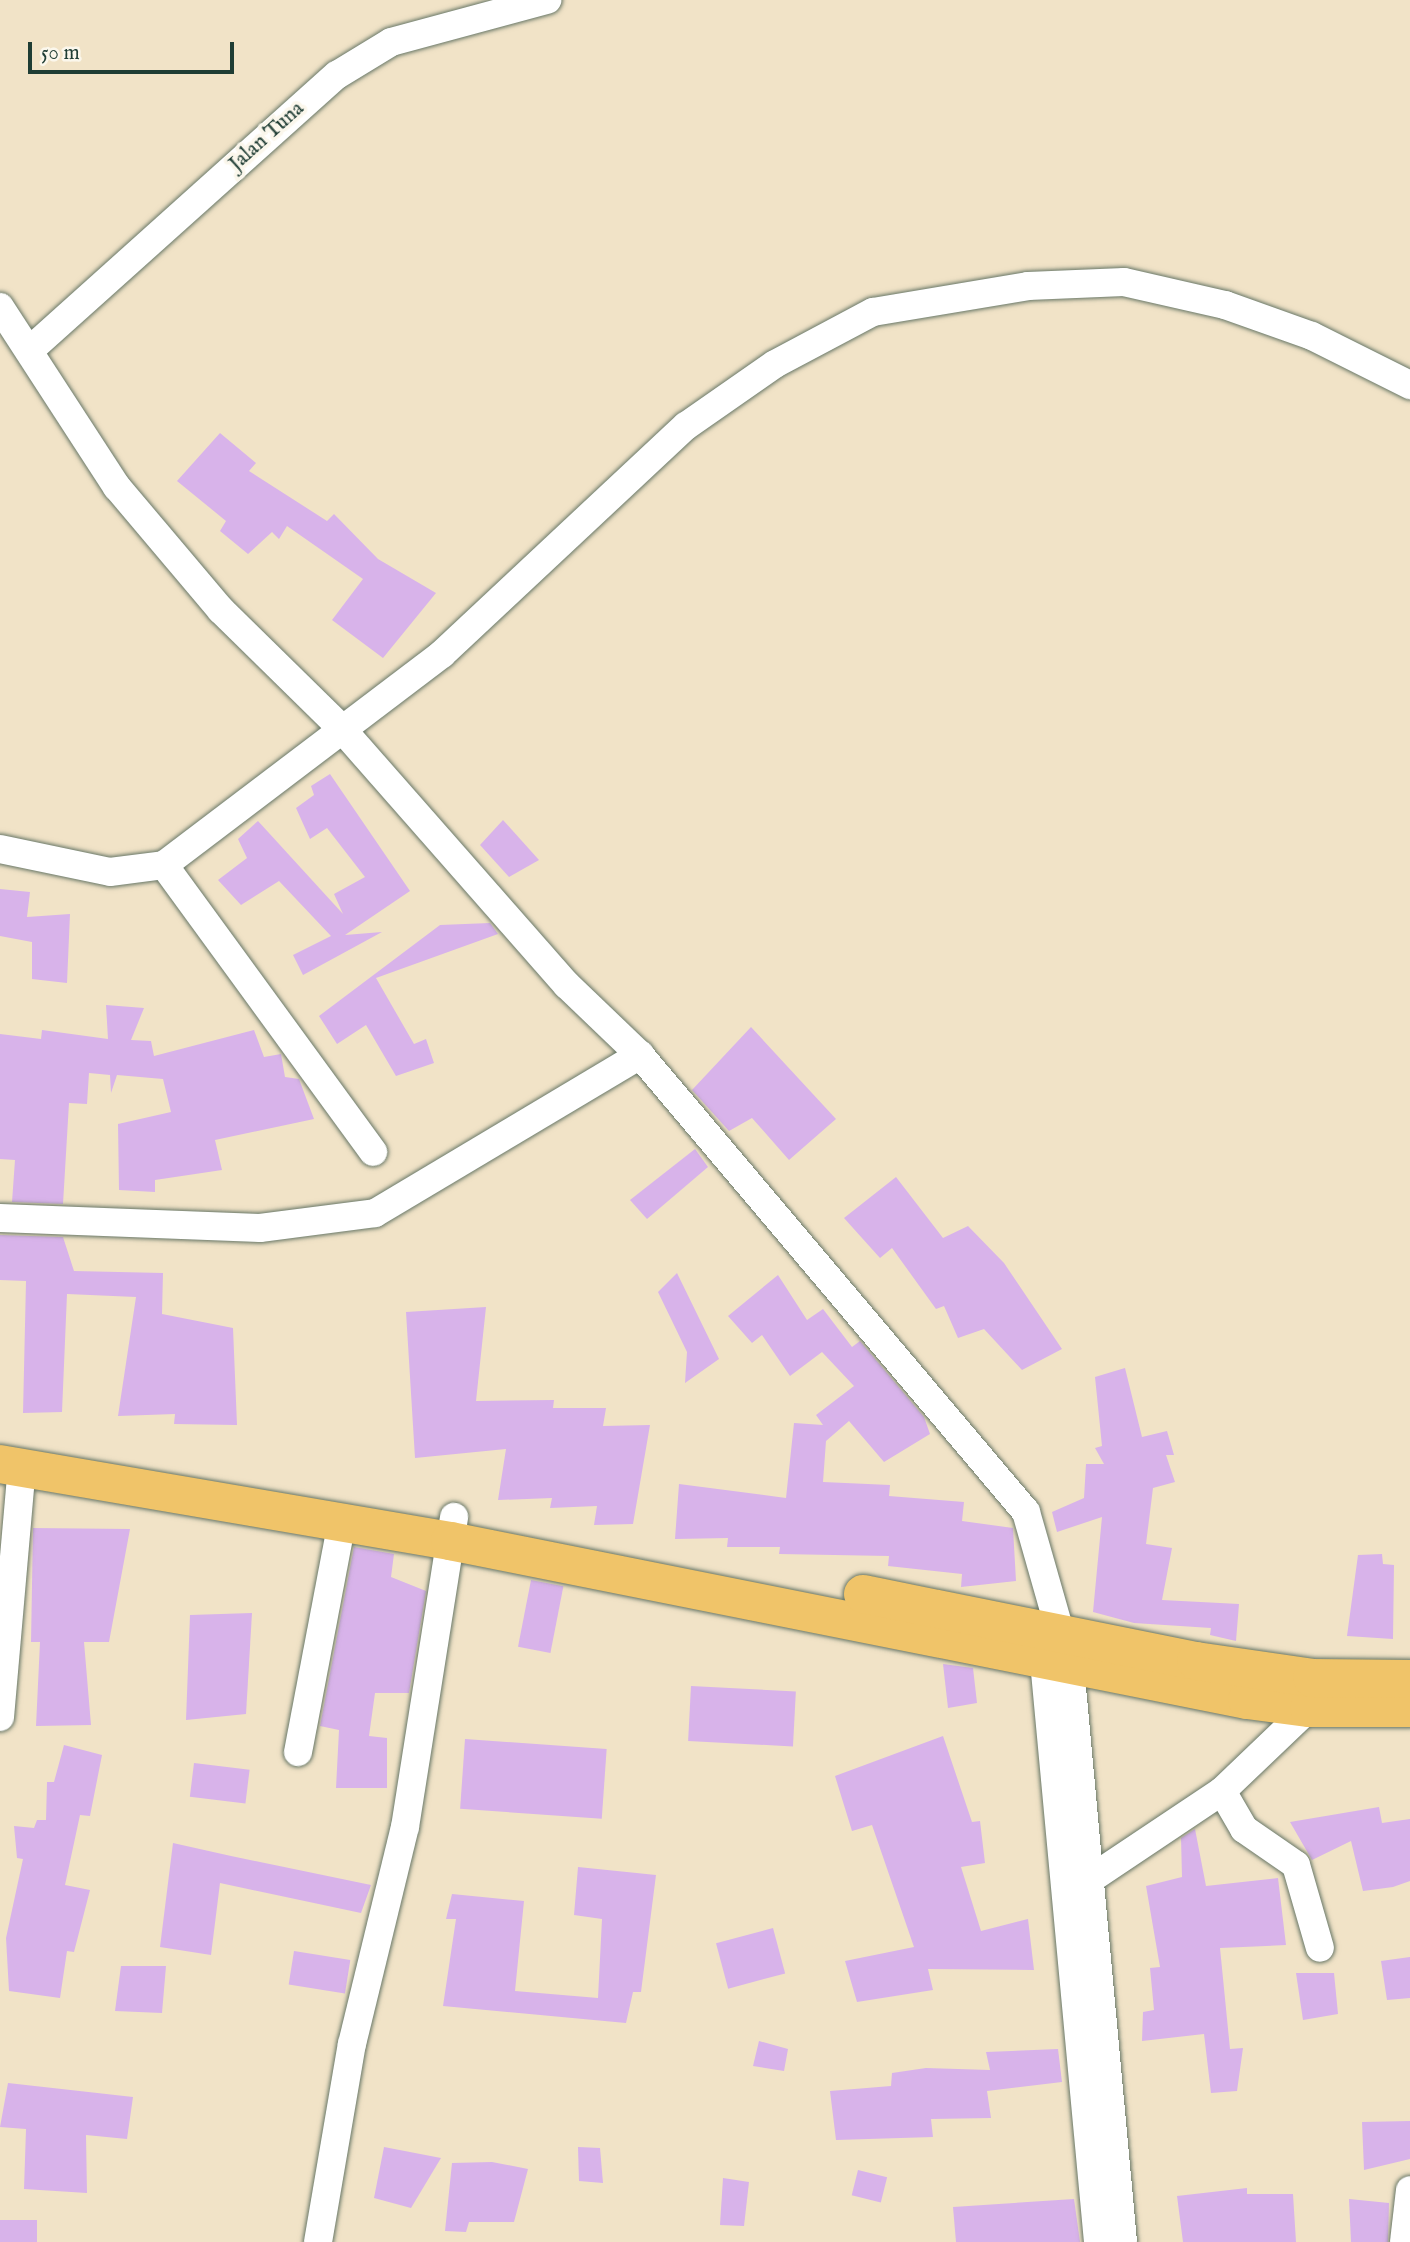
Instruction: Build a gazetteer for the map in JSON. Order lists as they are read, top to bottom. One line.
{"streets":{"street":["Jalan Tuna"]},"scale_bar":"50 m"}
